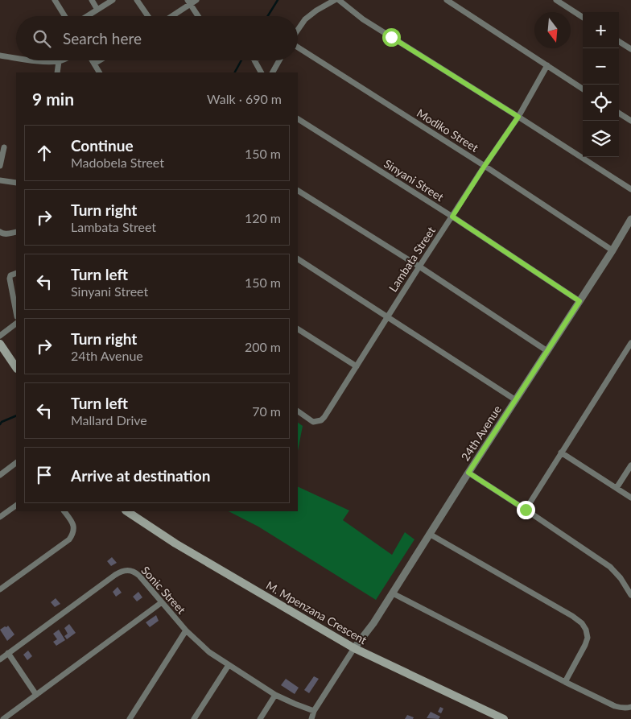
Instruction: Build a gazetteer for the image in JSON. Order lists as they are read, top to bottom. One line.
{"streets":{"main road":["M. Mpenzana Crescent"],"street":["Modiko Street","Sinyani Street","Lambata Street","24th Avenue","Sonic Street"]},"crossings":[["Modiko Street","Lambata Street"],["Modiko Street","24th Avenue"],["Sinyani Street","Lambata Street"],["Sinyani Street","24th Avenue"],["24th Avenue","Sonic Street"],["24th Avenue","M. Mpenzana Crescent"]],"north":"bottom","page":{"map_buttons":["+","−"],"search":"Search here","heading":["9 min","Walk · 690 m"],"list":[["Continue","Madobela Street","150 m"],["Turn right","Lambata Street","120 m"],["Turn left","Sinyani Street","150 m"],["Turn right","24th Avenue","200 m"],["Turn left","Mallard Drive","70 m"],"Arrive at destination"]}}
